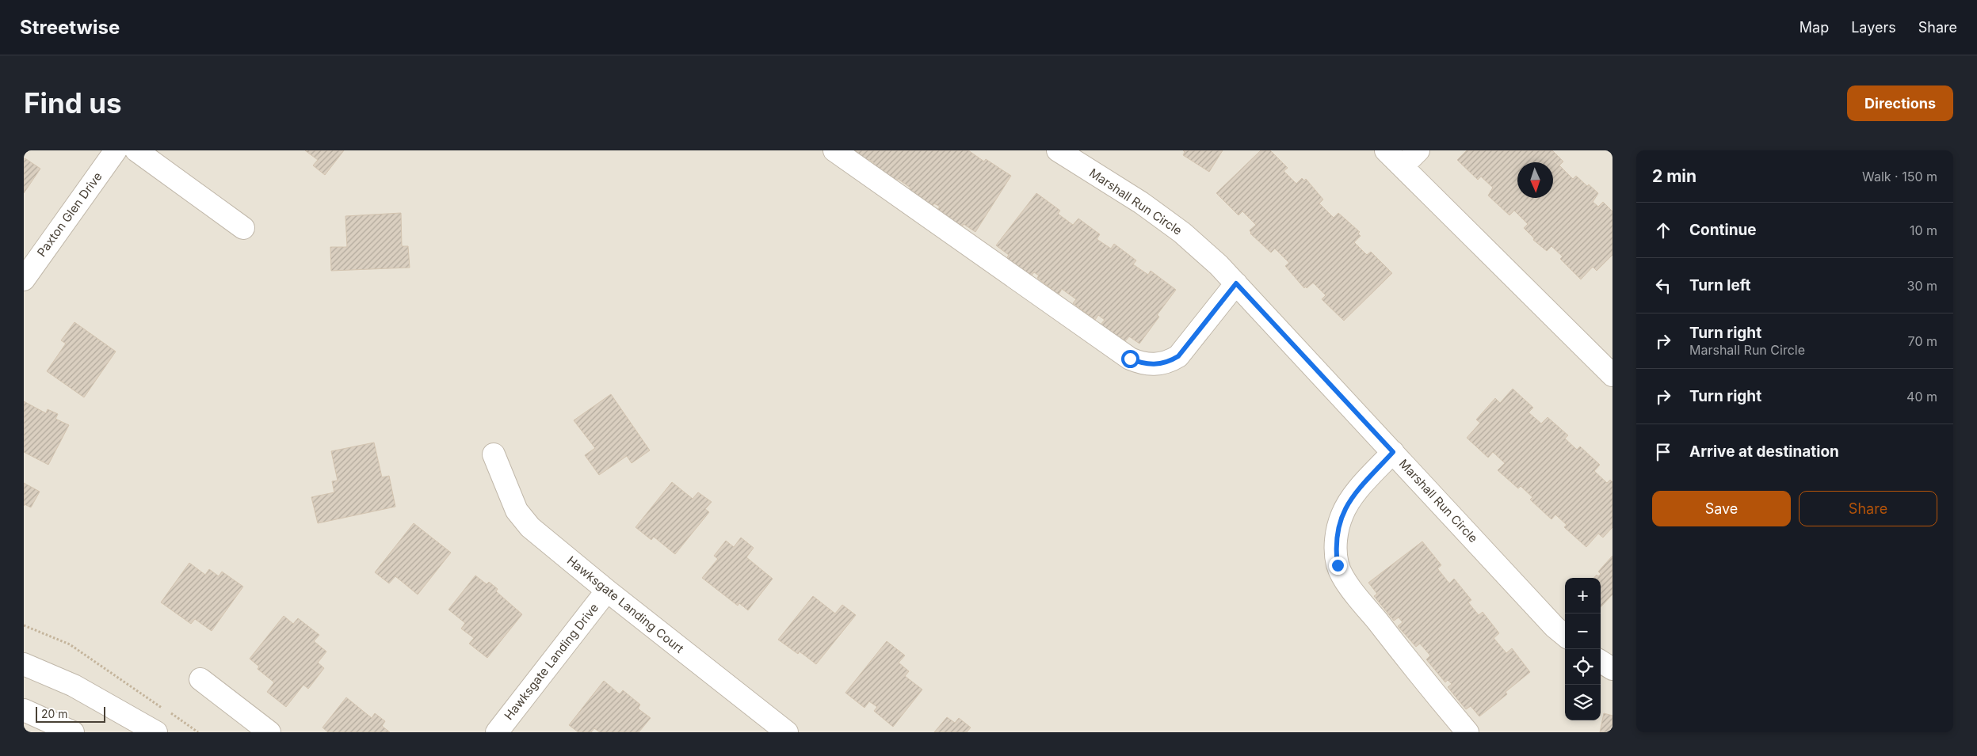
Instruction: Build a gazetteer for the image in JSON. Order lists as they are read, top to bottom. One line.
{"streets":{"street":["Marshall Run Circle","Paxton Glen Drive","Hawksgate Landing Court","Hawksgate Landing Drive"]},"crossings":[["Hawksgate Landing Court","Hawksgate Landing Drive"]],"scale_bar":"20 m","north":"bottom","page":{"header":"Streetwise","nav":["Map","Layers","Share"],"buttons":["Directions",["Save","Share"]],"title":"Find us","heading":["2 min","Walk · 150 m"],"list":[["Continue","10 m"],["Turn left","30 m"],["Turn right","Marshall Run Circle","70 m"],["Turn right","40 m"],"Arrive at destination"],"map_buttons":["+","−"],"scale":"20 m"}}
